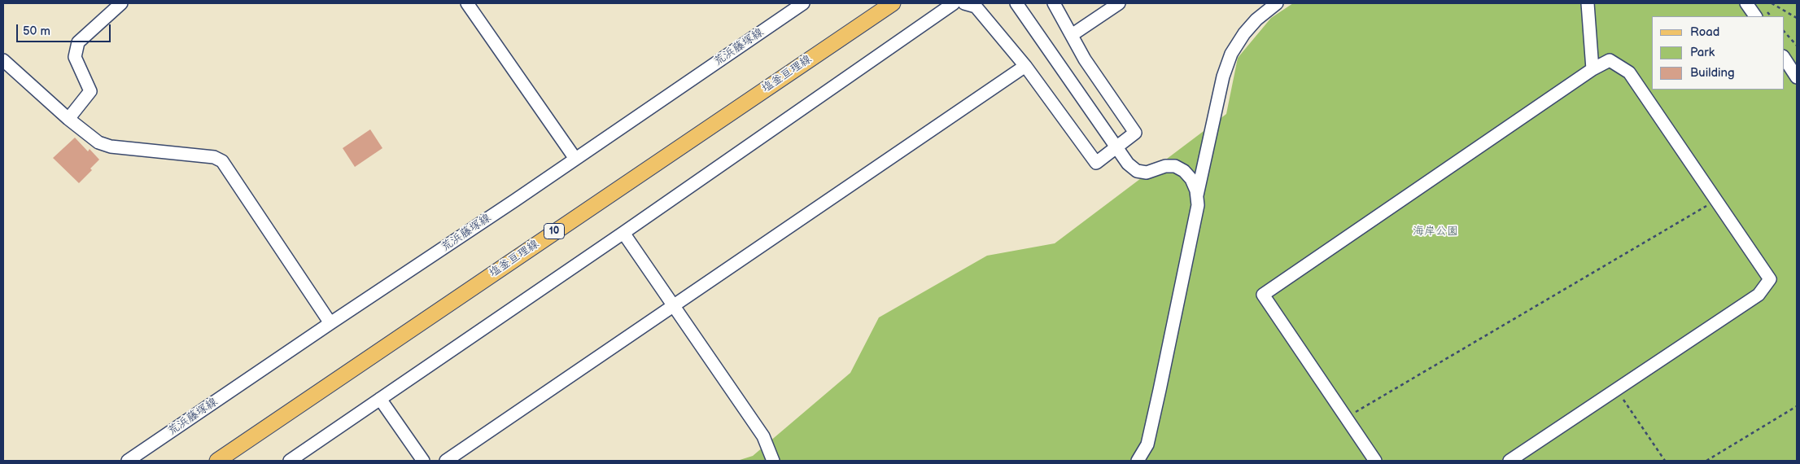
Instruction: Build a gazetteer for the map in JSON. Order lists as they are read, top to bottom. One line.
{"streets":{"main road":["塩釜亘理線","10"],"street":["荒浜藤塚線"]},"parks":["海岸公園"],"legend":["Road","Park","Building"],"scale_bar":"50 m"}
